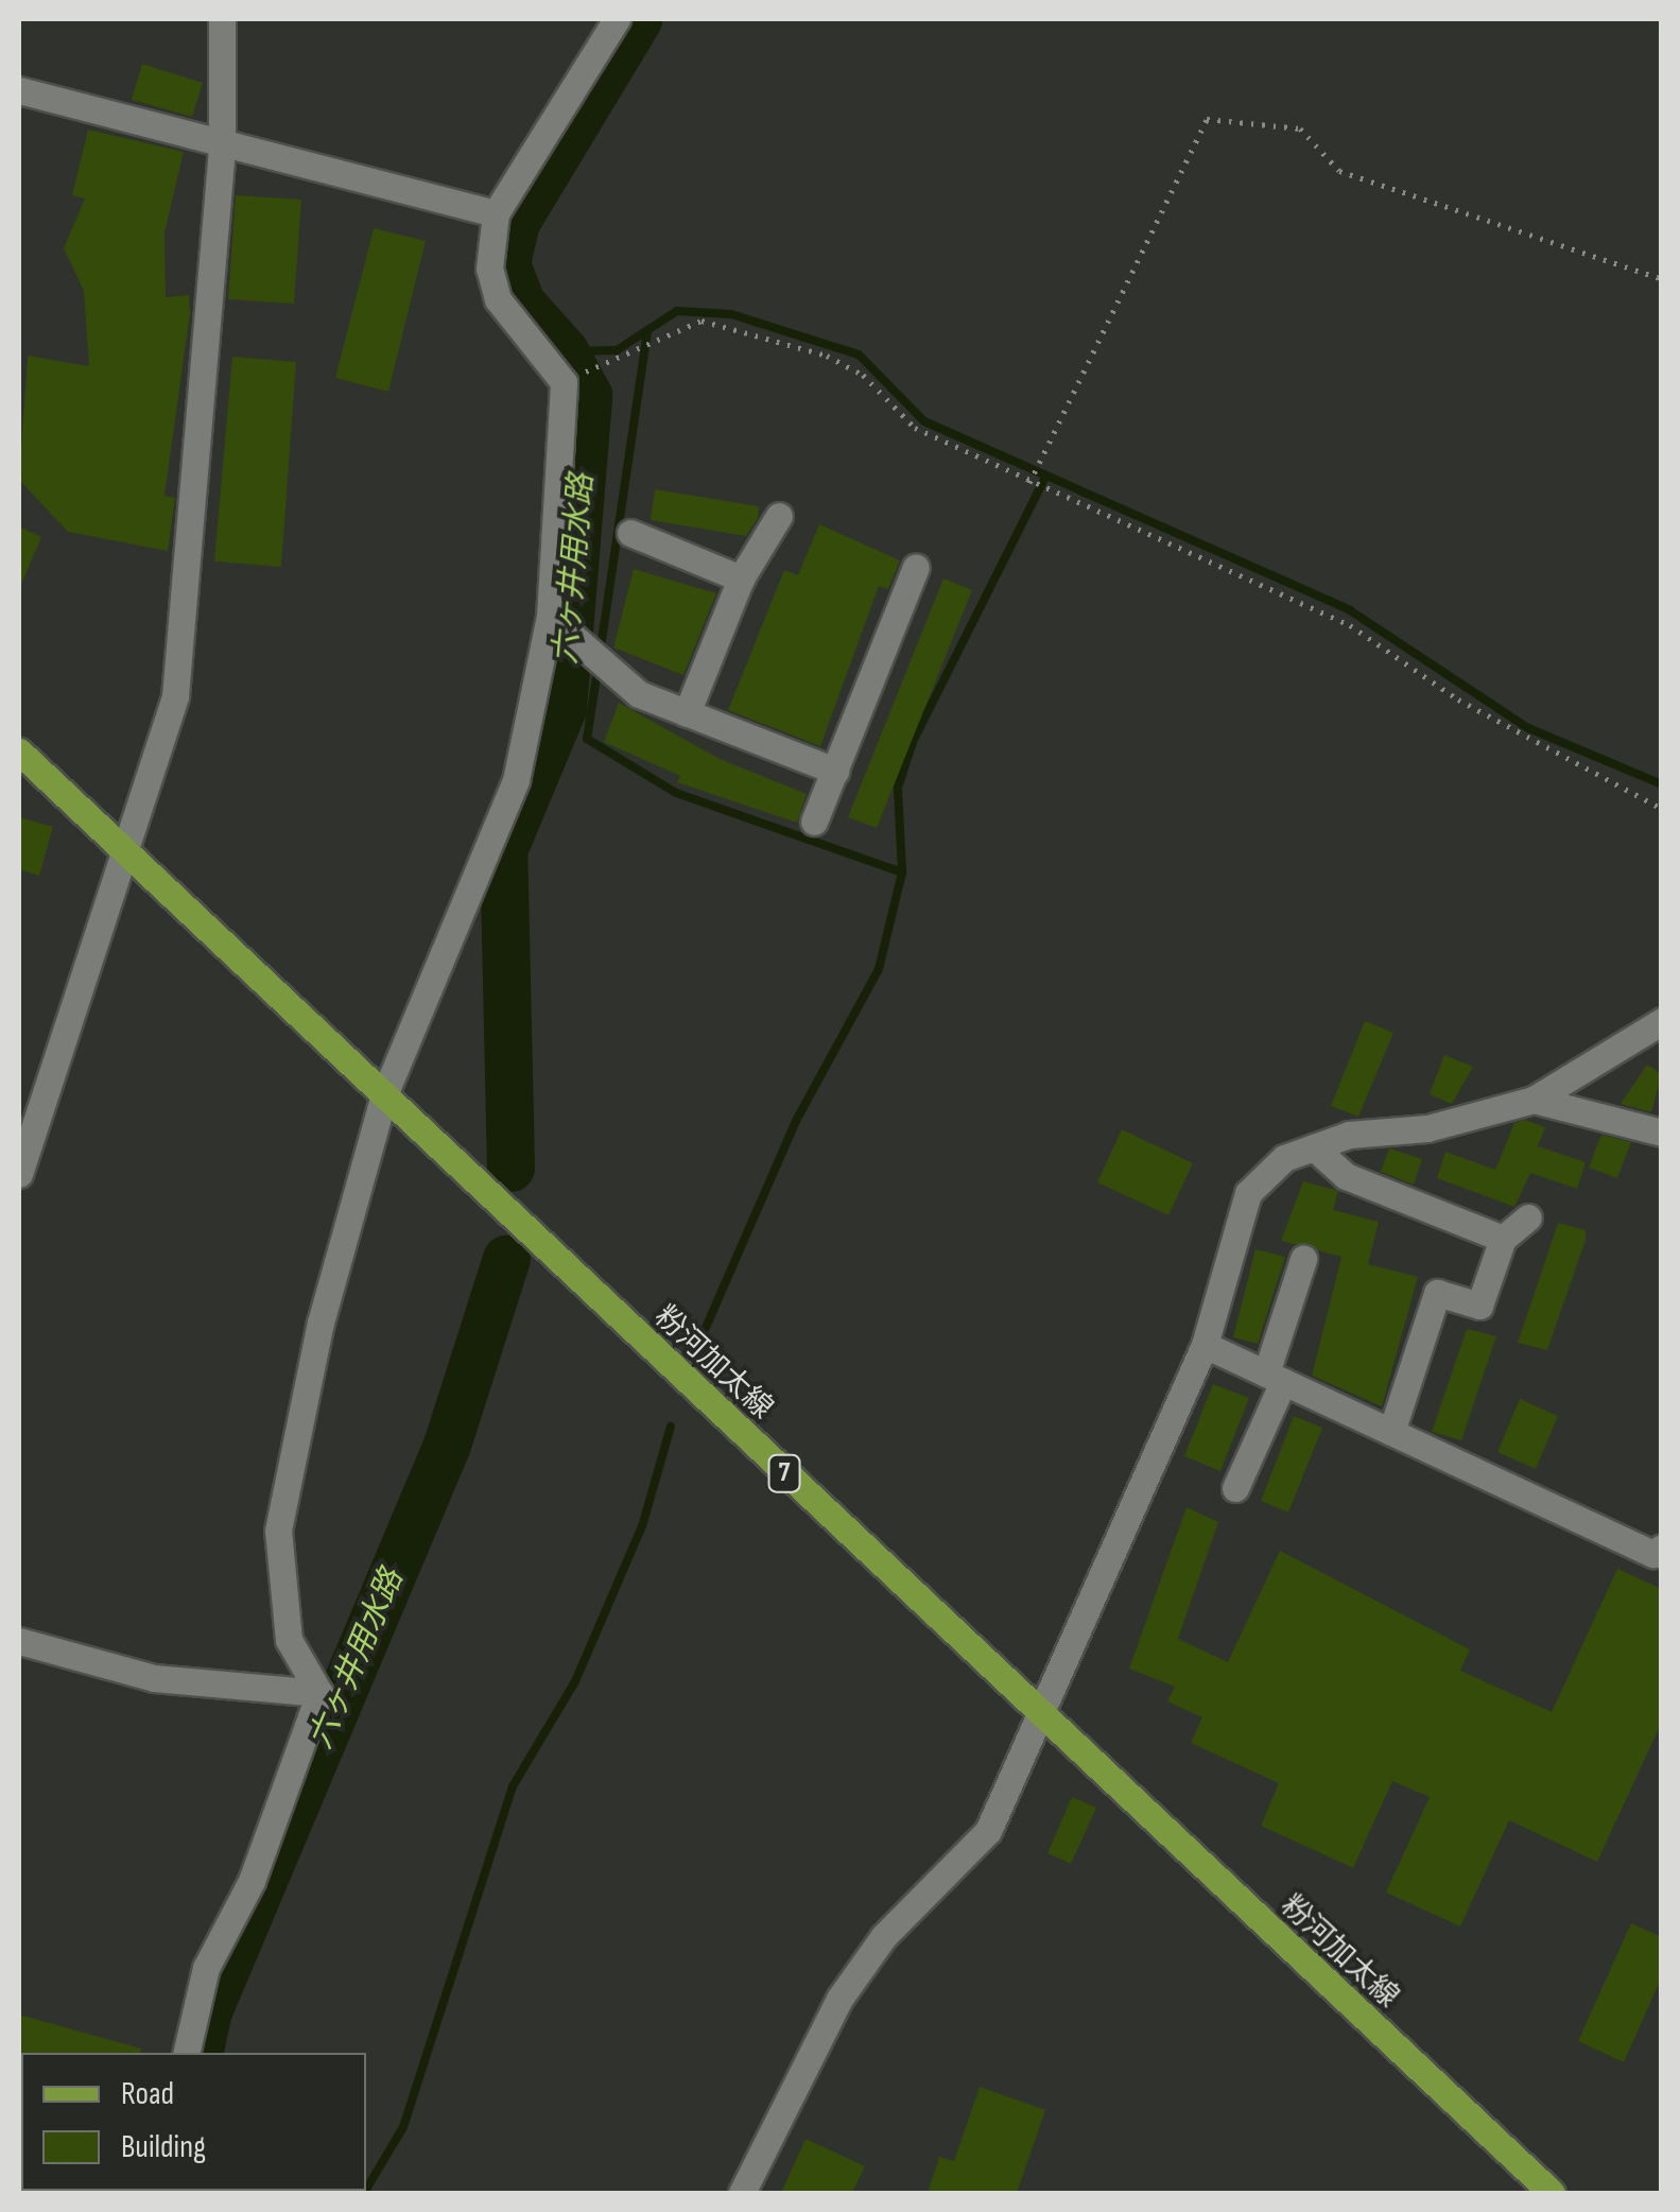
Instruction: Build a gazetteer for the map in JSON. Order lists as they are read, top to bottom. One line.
{"streets":{"main road":["粉河加太線","7"]},"water":["六ヶ井用水路"],"legend":["Road","Building"]}
